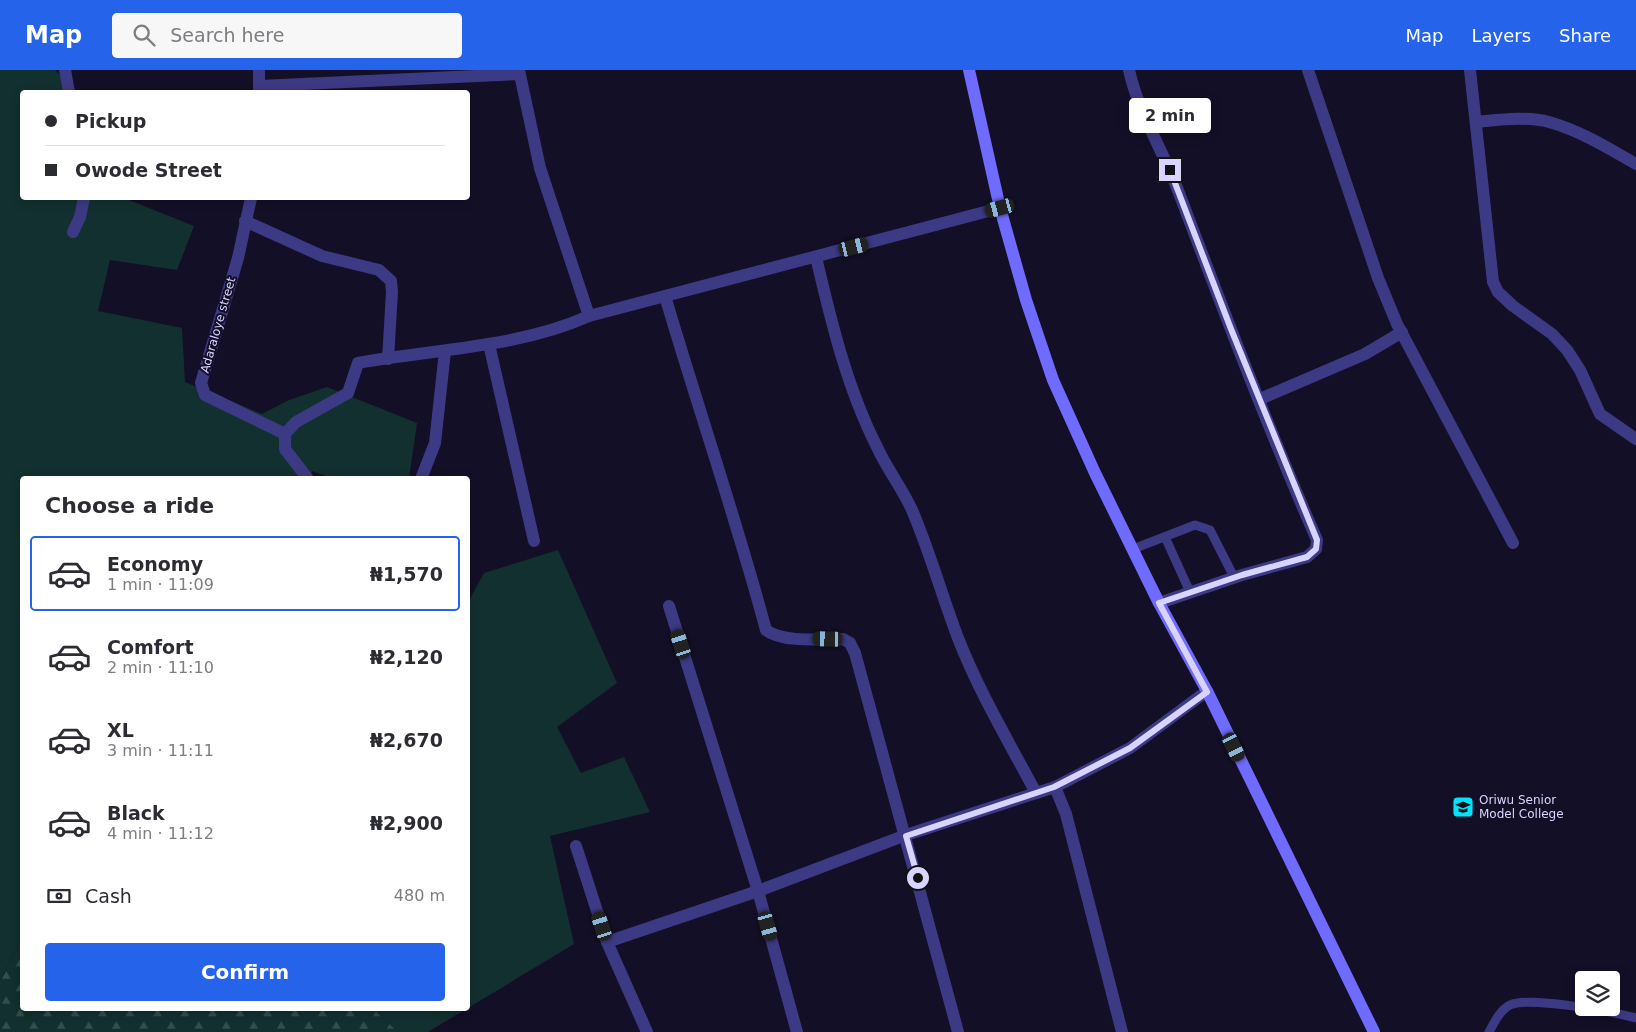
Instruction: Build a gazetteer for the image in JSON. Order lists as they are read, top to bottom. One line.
{"streets":{"street":["Adaraloye street"]},"places":{"school or university":["Oriwu Senior Model College"]},"page":{"header":"Map","search":"Search here","nav":["Map","Layers","Share"],"banner":["Pickup","Owode Street"],"bubble":"2 min","heading":"Choose a ride","list":[{"name":"Economy","note":"1 min · 11:09","value":"₦1,570"},{"name":"Comfort","note":"2 min · 11:10","value":"₦2,120"},{"name":"XL","note":"3 min · 11:11","value":"₦2,670"},{"name":"Black","note":"4 min · 11:12","value":"₦2,900"}],"pay":["Cash","480 m"],"buttons":"Confirm"}}
